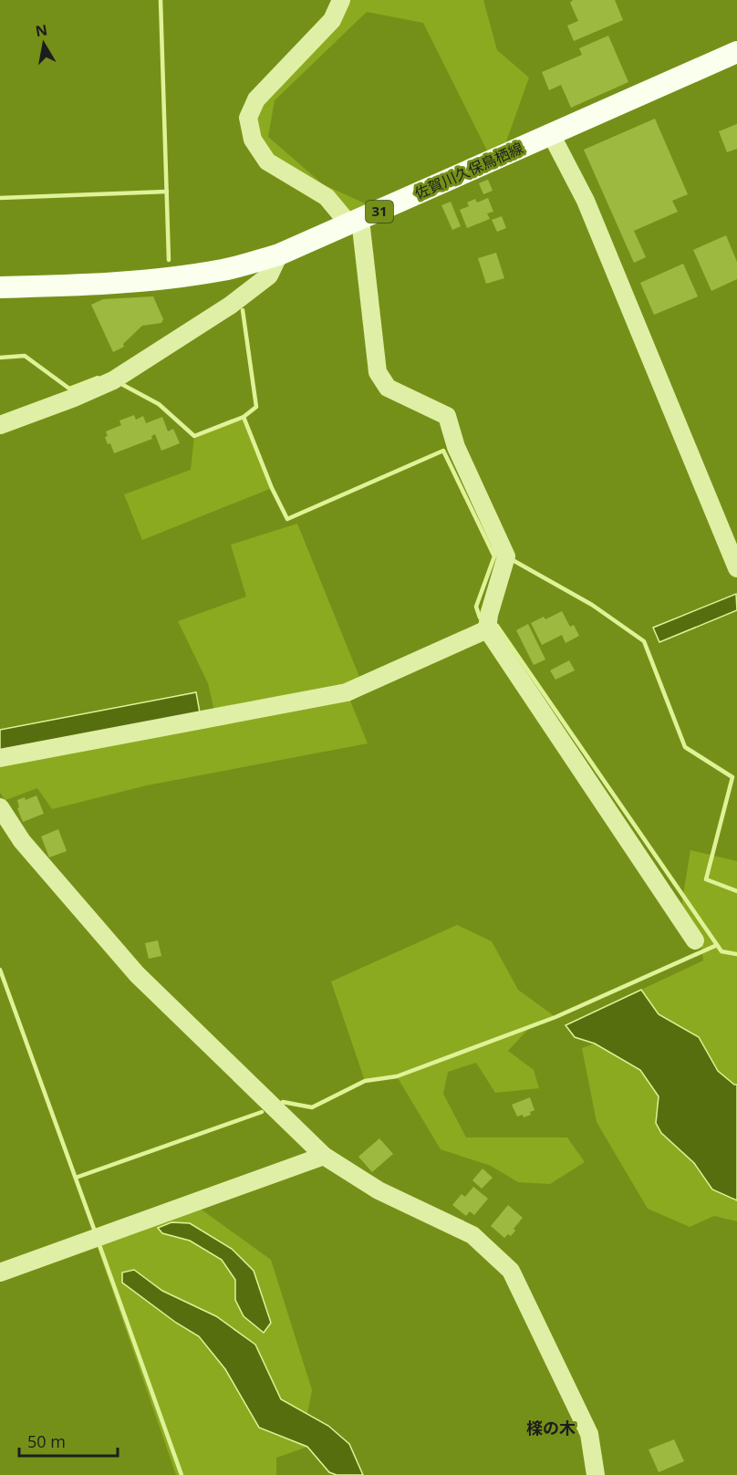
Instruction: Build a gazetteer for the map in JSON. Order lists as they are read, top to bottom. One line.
{"streets":{"main road":["佐賀川久保鳥栖線","31"]},"districts":["檪の木"],"scale_bar":"50 m","north":"top"}
